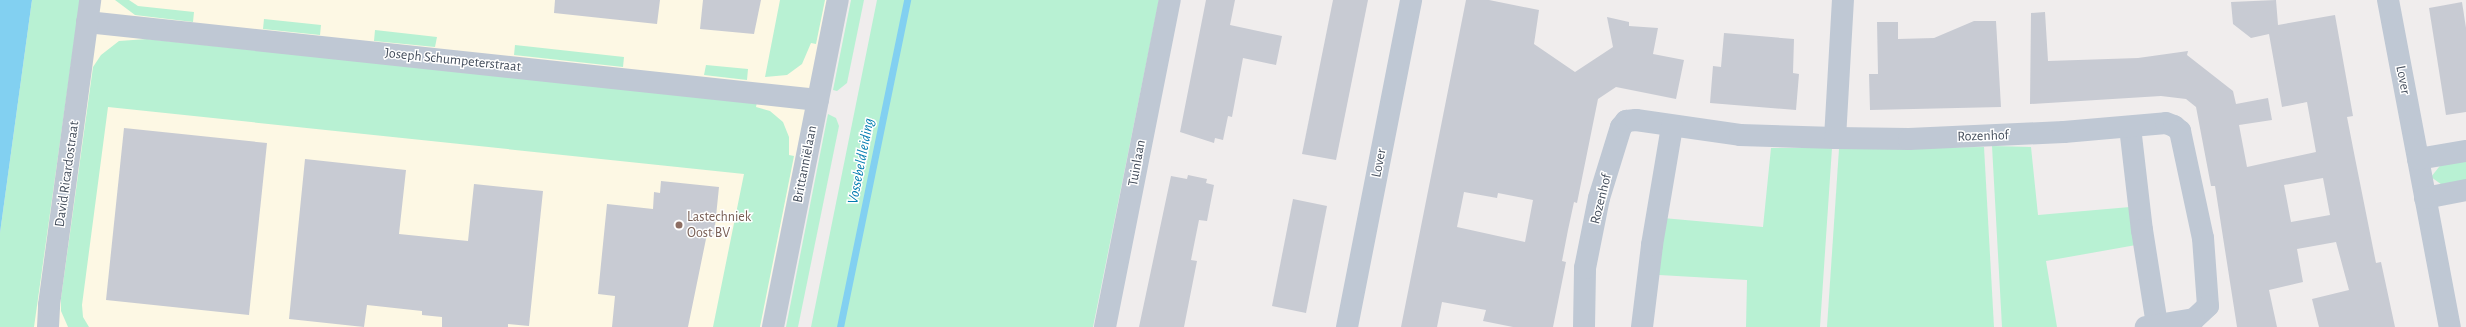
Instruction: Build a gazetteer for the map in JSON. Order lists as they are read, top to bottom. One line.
{"streets":{"street":["Joseph Schumpeterstraat","Lover","Rozenhof","Tuinlaan","Brittanniëlaan","David Ricardostraat"]},"crossings":[["Joseph Schumpeterstraat","Brittanniëlaan"],["Joseph Schumpeterstraat","David Ricardostraat"]],"water":["Vossebeldleiding"],"places":["Lastechniek Oost BV"]}
